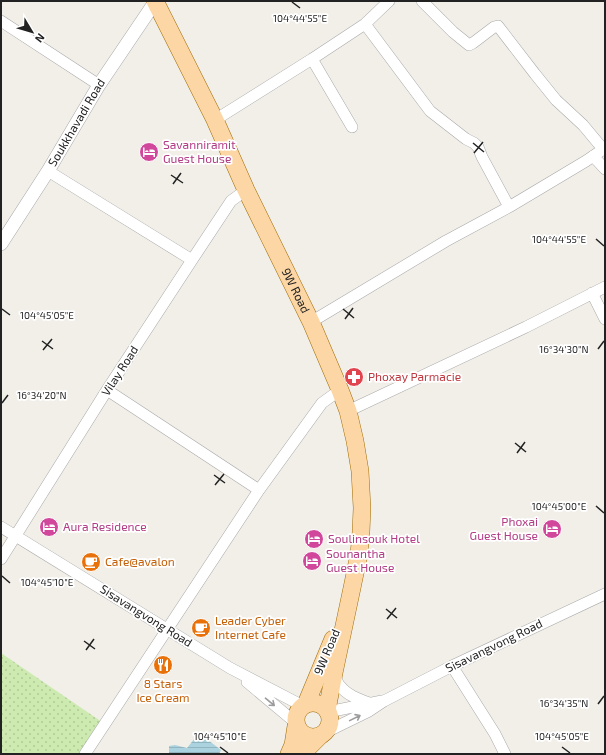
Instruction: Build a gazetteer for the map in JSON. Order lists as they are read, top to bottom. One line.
{"streets":{"main road":["9W Road"],"street":["Soukkhavadi Road","Vilay Road","Sisavangvong Road"]},"crossings":[["Soukkhavadi Road","9W Road"],["9W Road","Vilay Road"],["9W Road","Sisavangvong Road"],["Vilay Road","Sisavangvong Road"]],"places":{"hotel":["Savanniramit Guest House","Aura Residence","Phoxai Guest House","Soulinsouk Hotel","Sounantha Guest House"],"pharmacy":["Phoxay Parmacie"],"cafe":["Cafe@avalon","Leader Cyber Internet Cafe"],"restaurant":["8 Stars Ice Cream"]},"north":"bottom right","coordinates":["104°44'55\"E","104°45'05\"E","16°34'30\"N","16°34'20\"N","104°45'00\"E","104°45'10\"E","16°34'35\"N"]}
